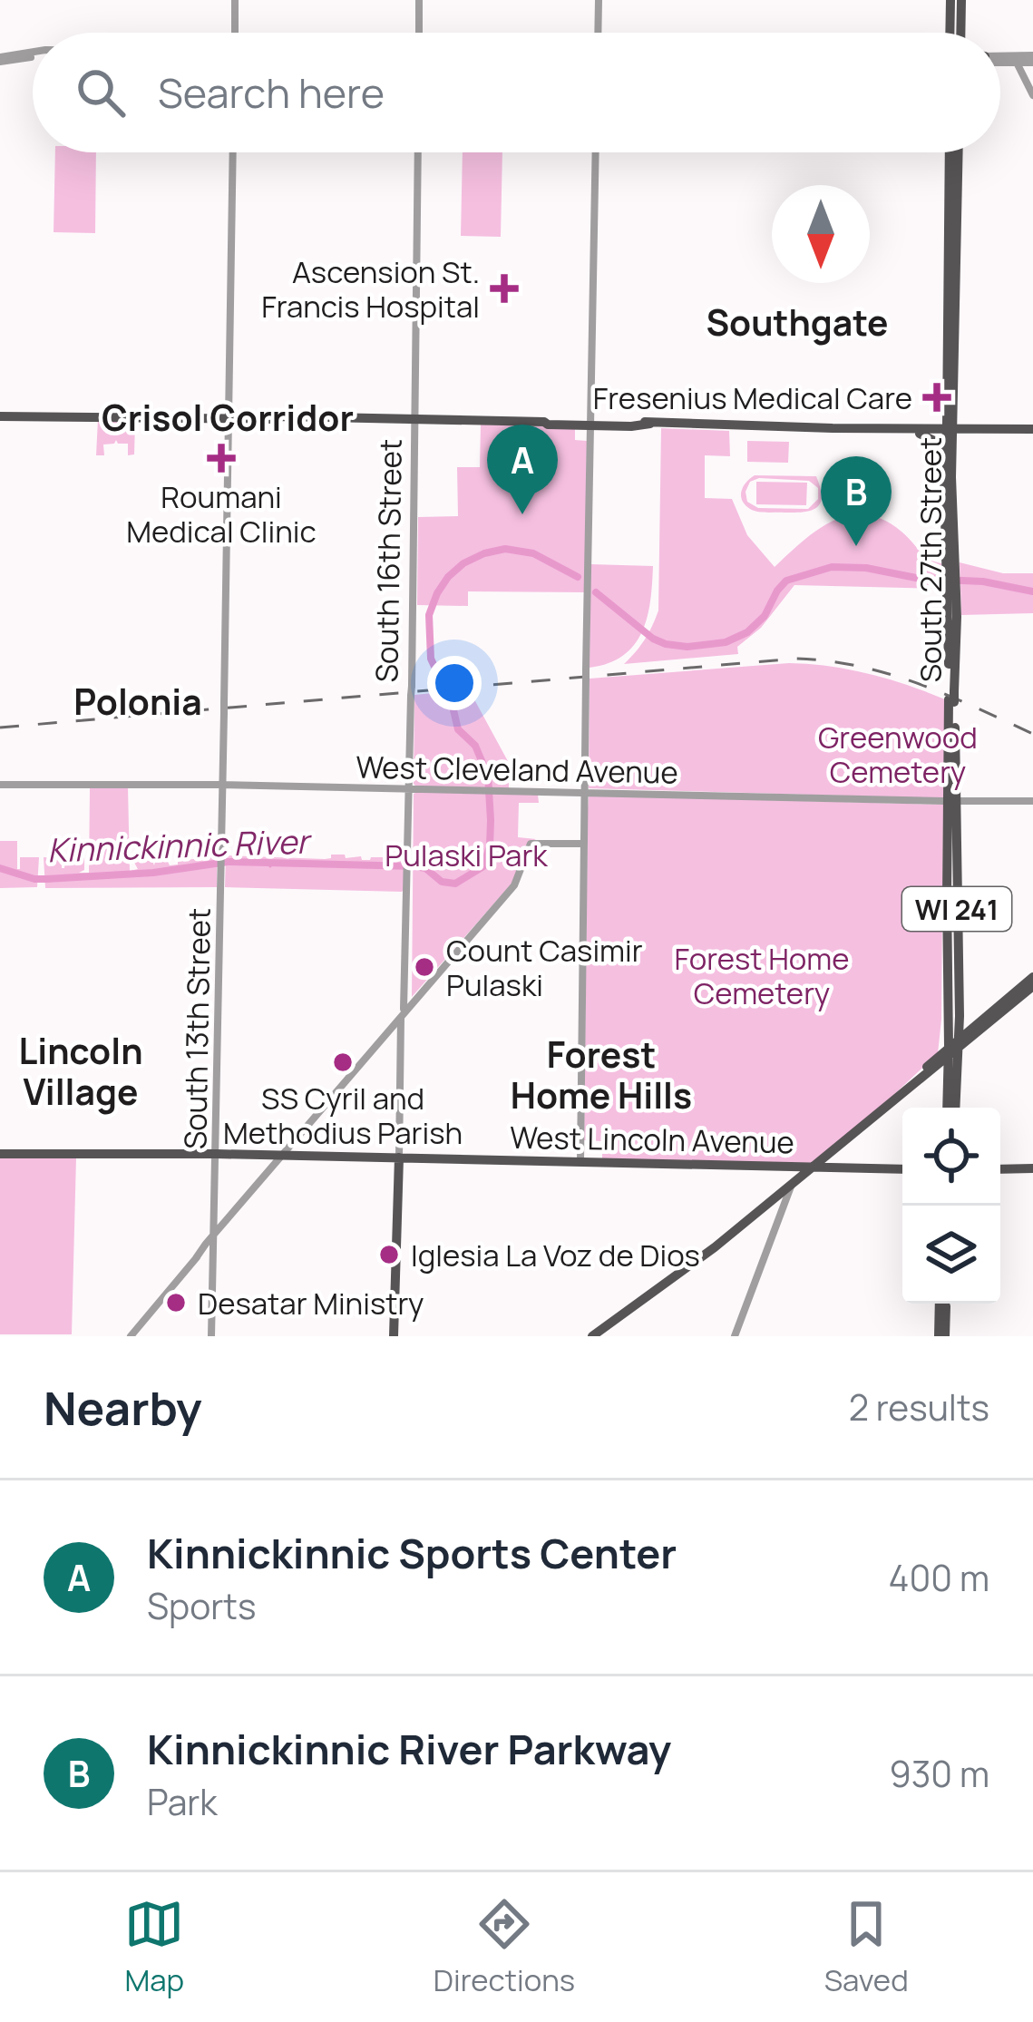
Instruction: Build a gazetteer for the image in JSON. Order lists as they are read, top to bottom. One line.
{"streets":{"main road":["South 27th Street","South 16th Street","WI 241","West Lincoln Avenue"],"street":["West Cleveland Avenue","South 13th Street"]},"crossings":[["South 27th Street","West Cleveland Avenue"],["South 16th Street","West Cleveland Avenue"],["South 16th Street","West Lincoln Avenue"],["West Cleveland Avenue","South 13th Street"],["South 13th Street","West Lincoln Avenue"]],"districts":["Southgate","Crisol Corridor","Polonia","Lincoln Village","Forest Home Hills"],"water":["Kinnickinnic River"],"parks":["Greenwood Cemetery","Pulaski Park","Forest Home Cemetery"],"places":{"health":["Ascension St. Francis Hospital","Fresenius Medical Care","Roumani Medical Clinic"],"other":["Count Casimir Pulaski","SS Cyril and Methodius Parish","Iglesia La Voz de Dios","Desatar Ministry"]},"north":"bottom","page":{"search":"Search here","pins":["A","B"],"heading":["Nearby","2 results"],"list":[{"mark":"A","name":"Kinnickinnic Sports Center","note":"Sports","value":"400 m"},{"mark":"B","name":"Kinnickinnic River Parkway","note":"Park","value":"930 m"}],"nav":["Map","Directions","Saved"]}}
